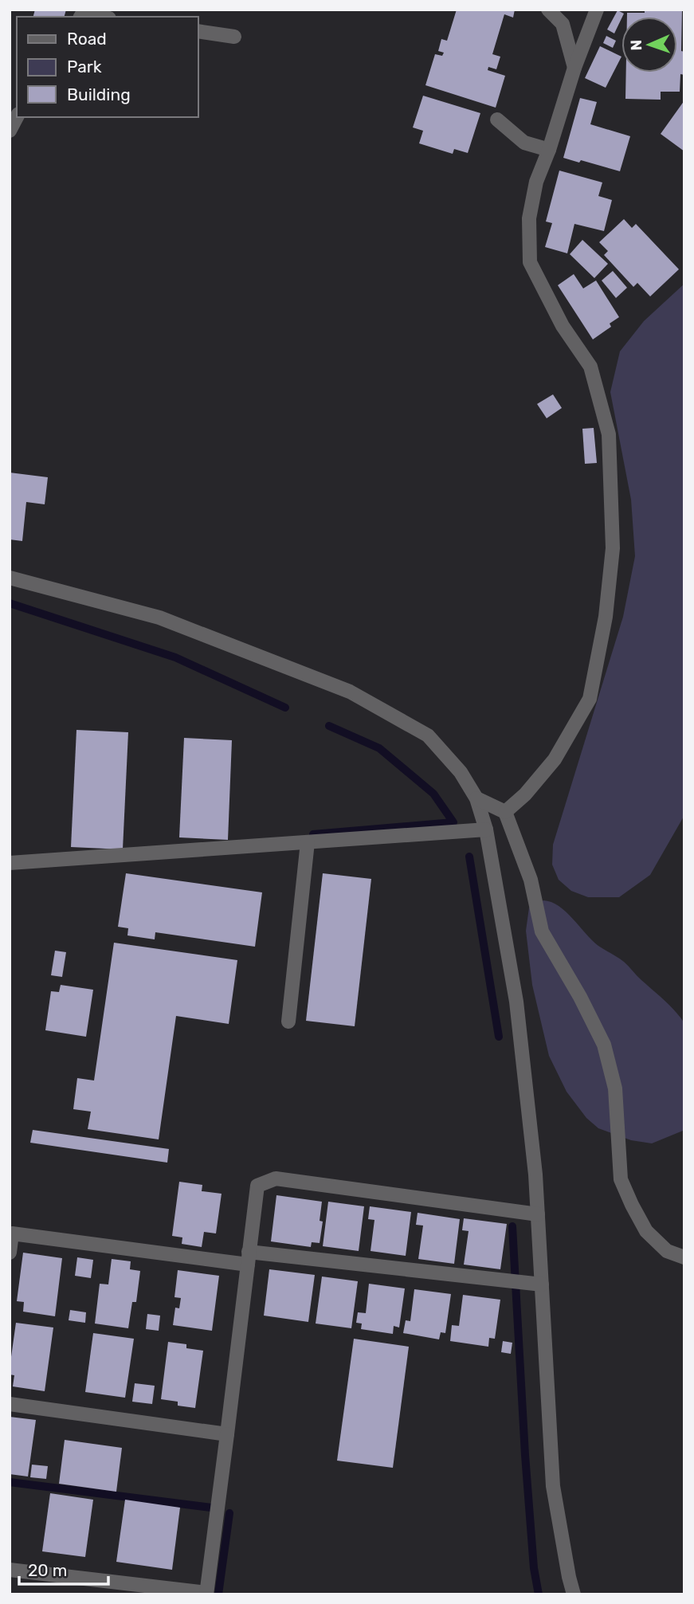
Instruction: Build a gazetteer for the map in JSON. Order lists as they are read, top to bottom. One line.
{"legend":["Road","Park","Building"],"scale_bar":"20 m","north":"left"}
